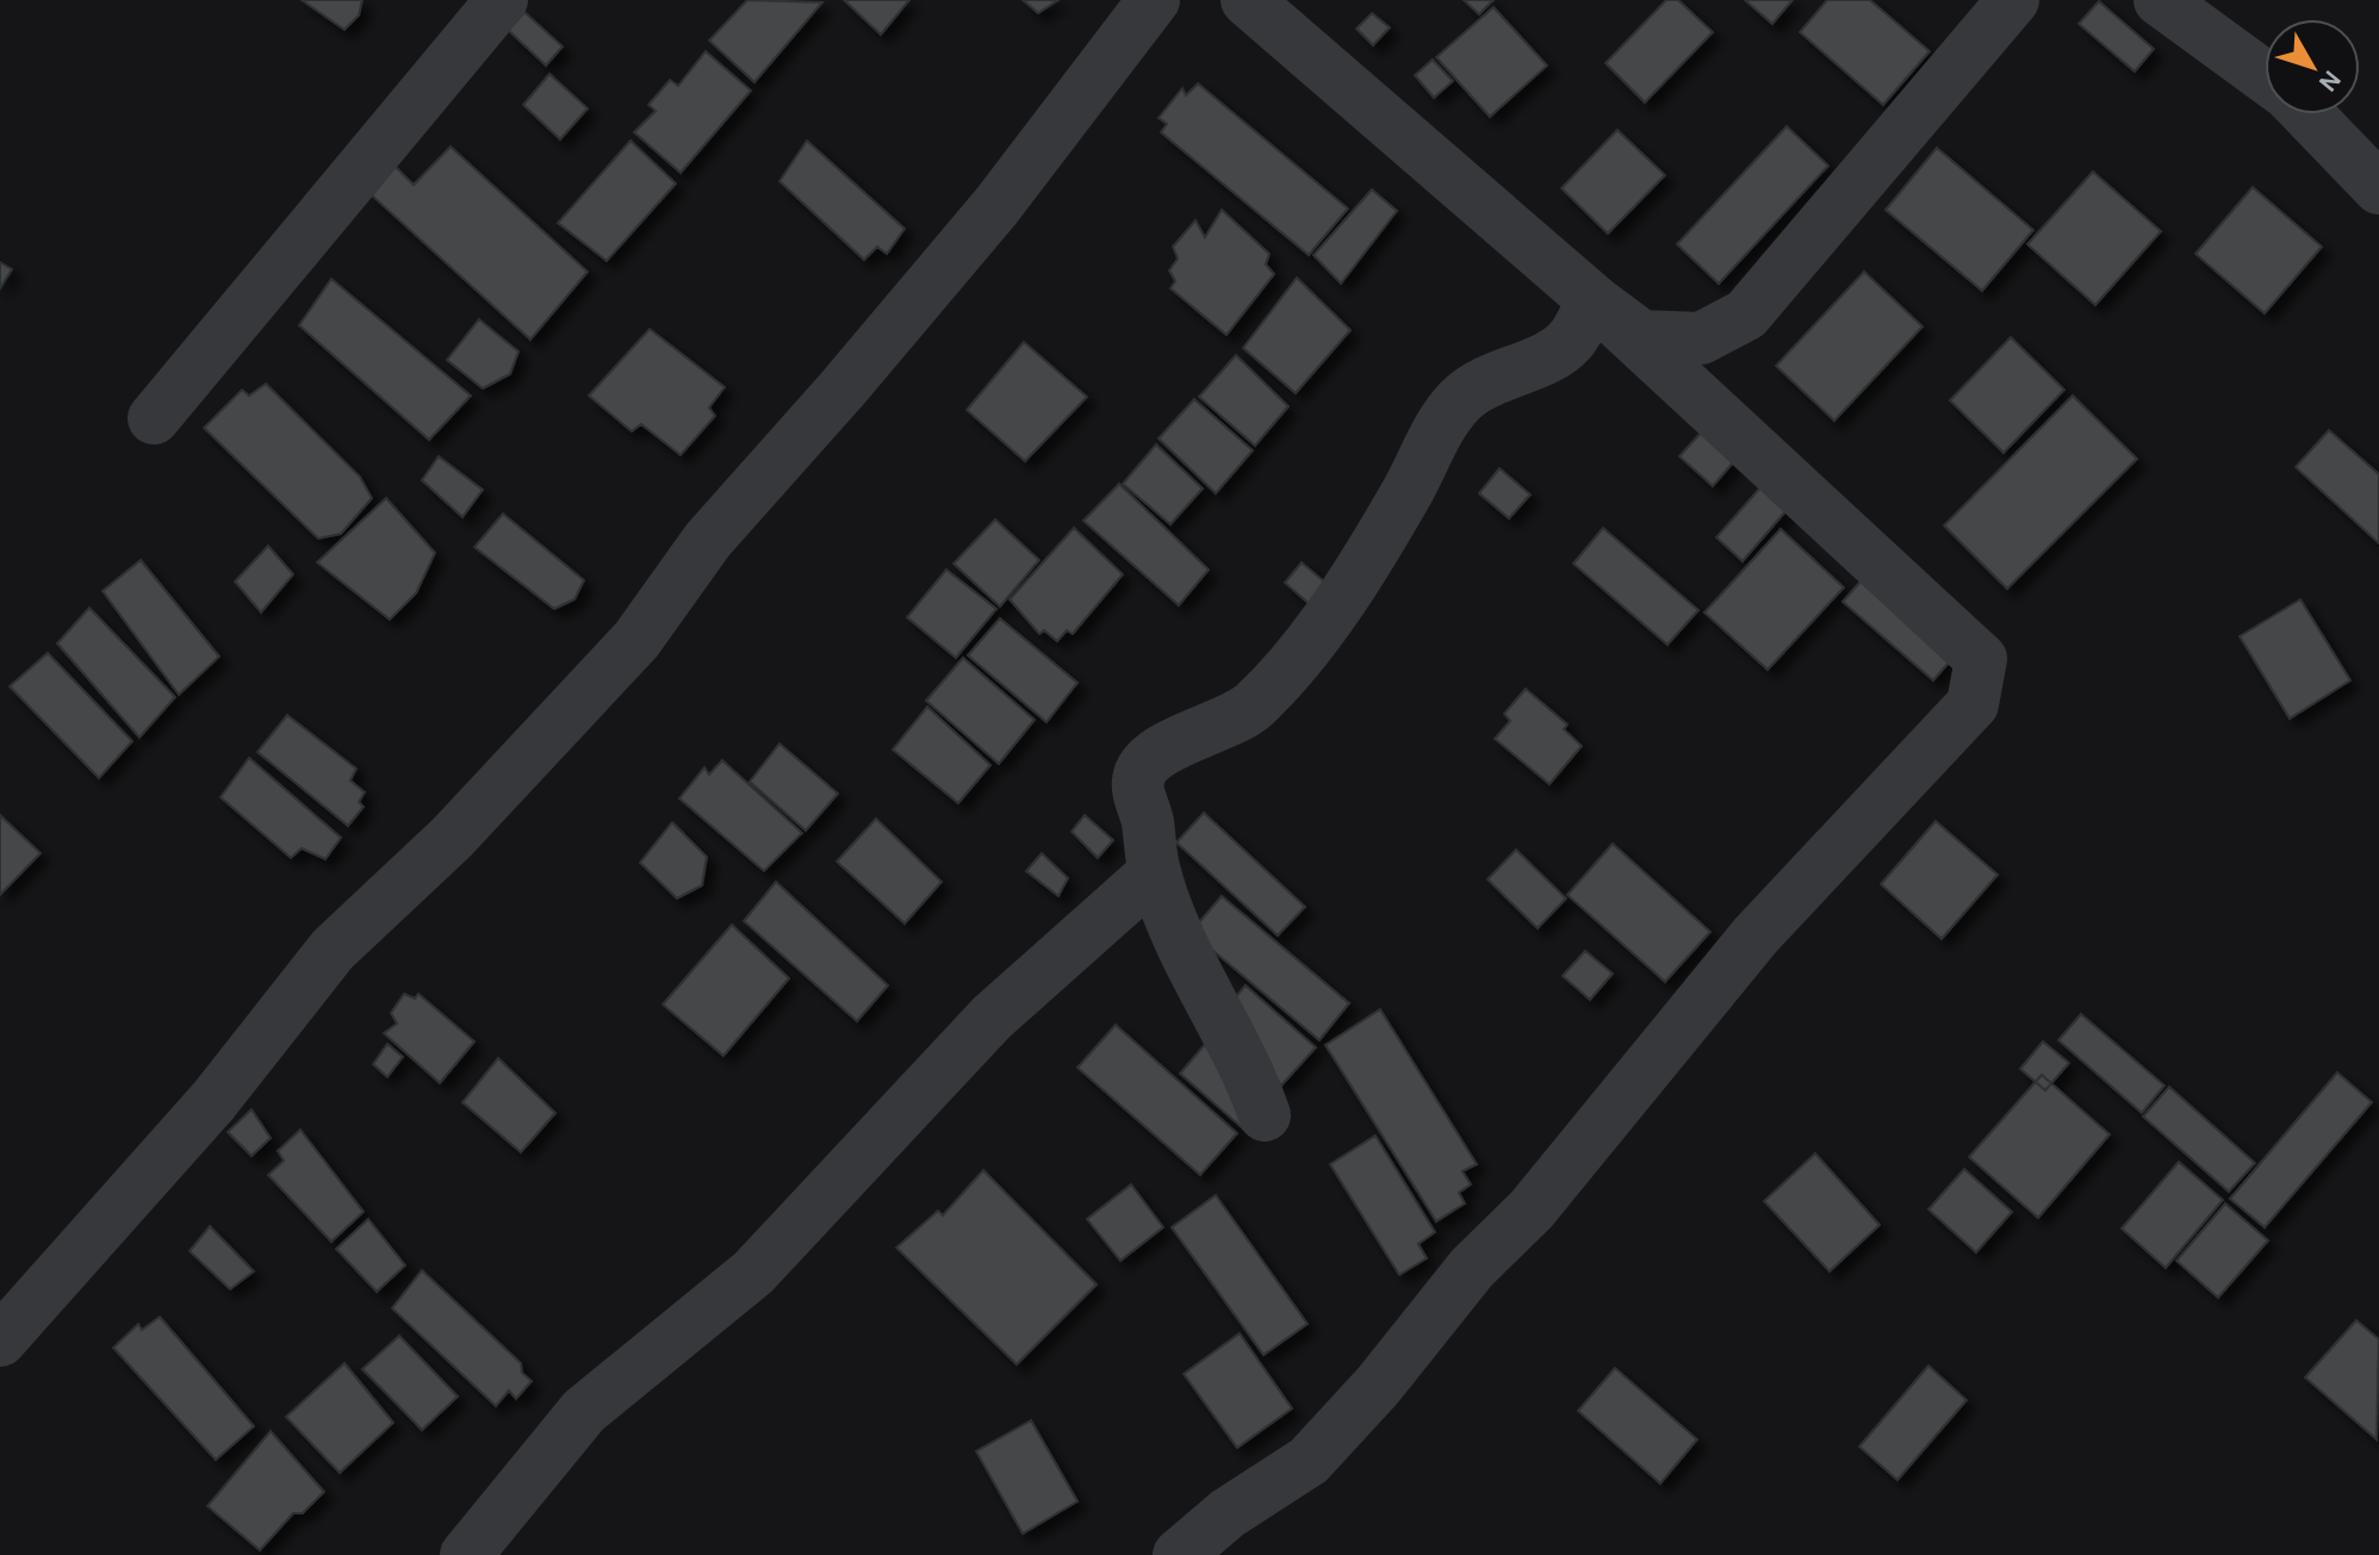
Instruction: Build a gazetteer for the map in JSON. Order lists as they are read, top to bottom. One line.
{"north":"bottom right"}
